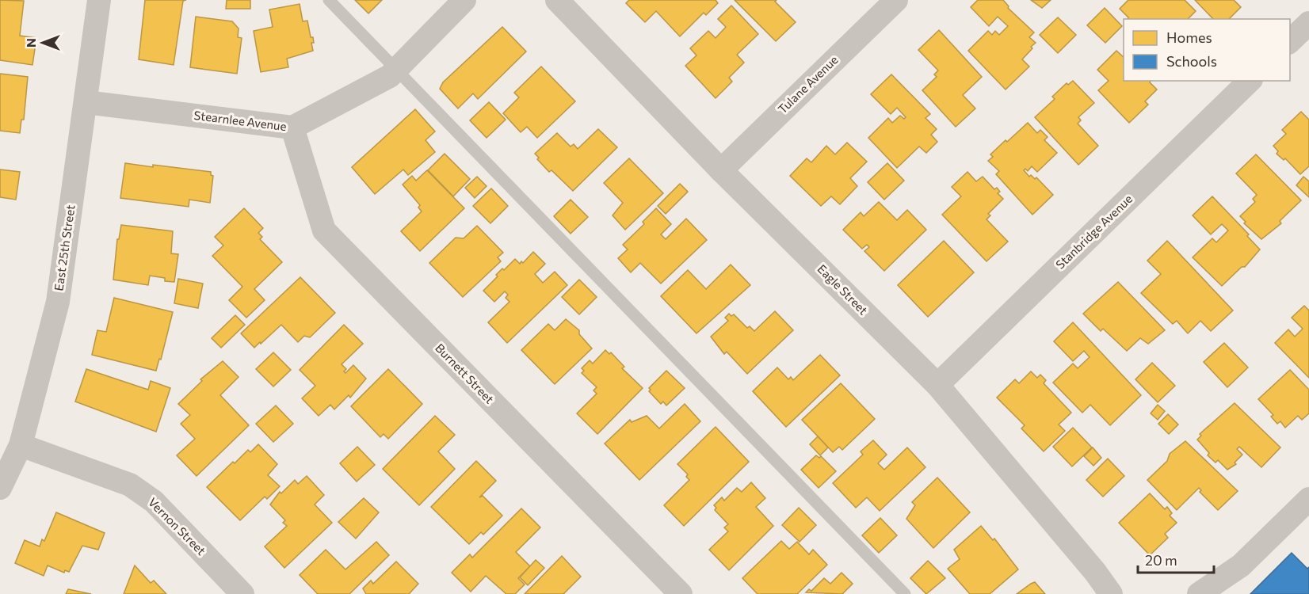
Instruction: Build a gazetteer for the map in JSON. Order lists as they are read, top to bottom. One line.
{"streets":{"street":["Tulane Avenue","Stearnlee Avenue","Stanbridge Avenue","East 25th Street","Eagle Street","Burnett Street","Vernon Street"]},"crossings":[["Tulane Avenue","Eagle Street"],["Stearnlee Avenue","East 25th Street"],["Stearnlee Avenue","Burnett Street"],["Stanbridge Avenue","Eagle Street"],["East 25th Street","Vernon Street"]],"legend":["Homes","Schools"],"scale_bar":"20 m","north":"left"}
